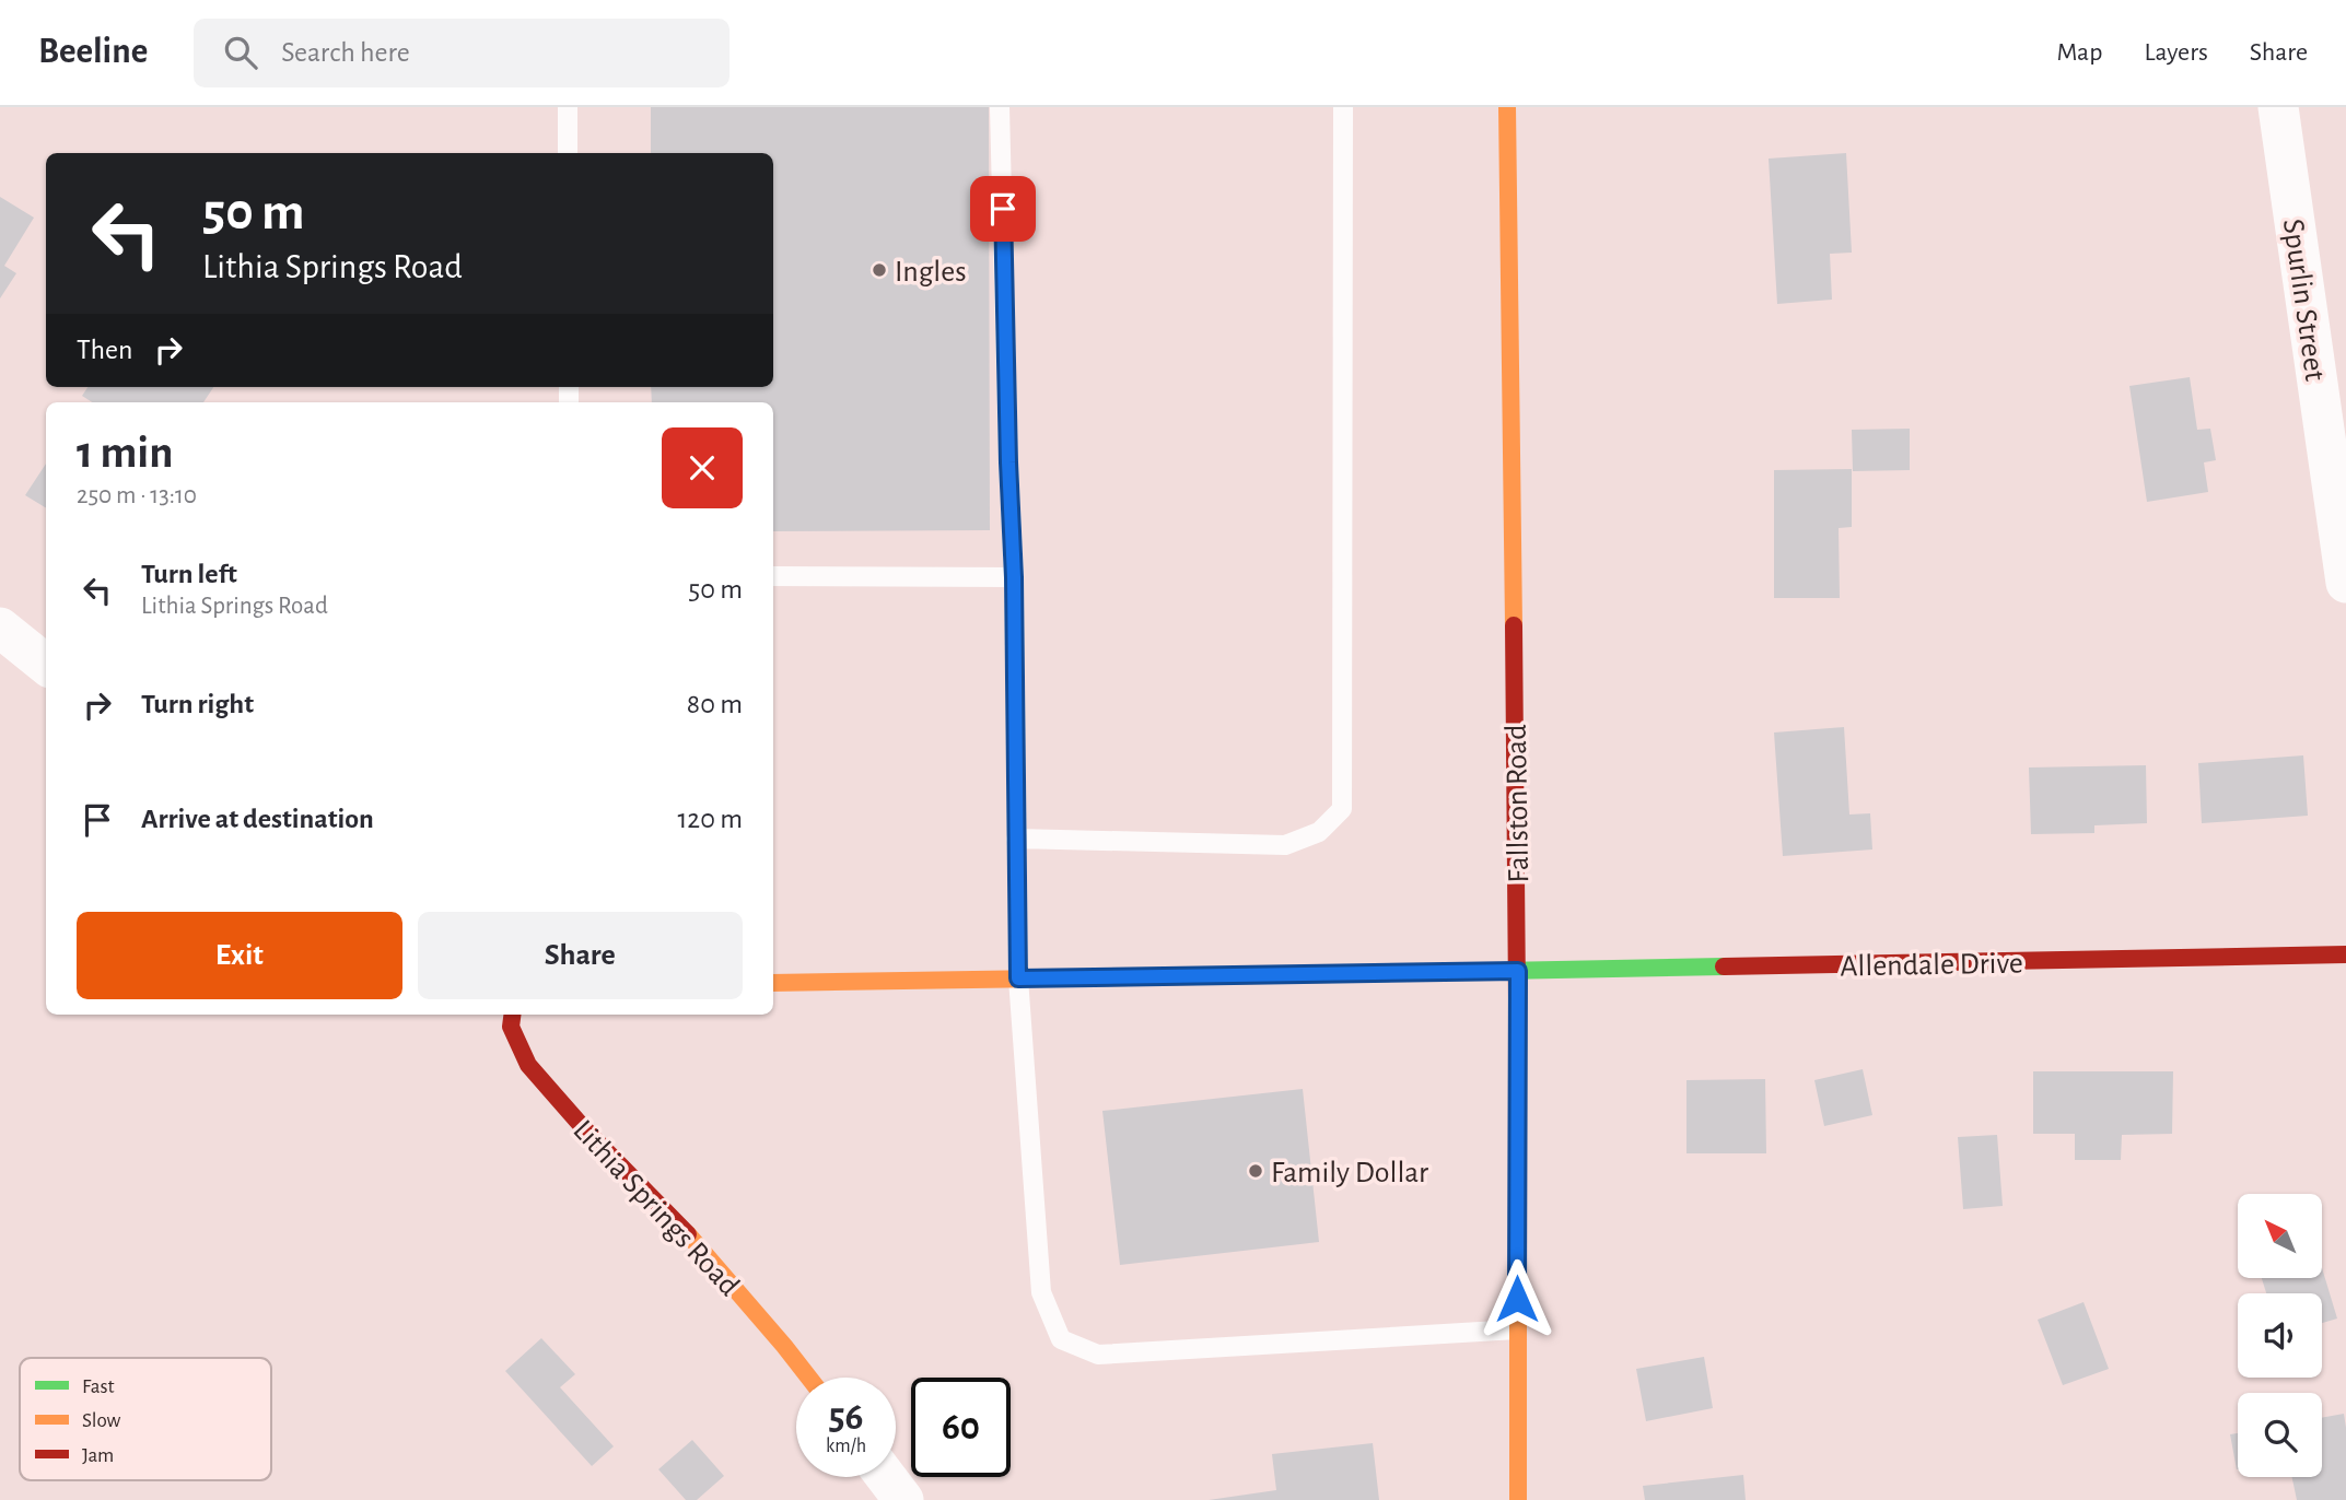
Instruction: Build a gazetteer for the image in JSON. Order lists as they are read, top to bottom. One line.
{"streets":{"street":["Spurlin Street","Fallston Road","Allendale Drive","Lithia Springs Road"]},"crossings":[["Fallston Road","Allendale Drive"]],"places":["Ingles","Family Dollar"],"legend":["Fast","Slow","Jam"],"north":"top left","page":{"header":"Beeline","search":"Search here","nav":["Map","Layers","Share"],"turn":["50 m","Lithia Springs Road"],"then":"Then","heading":["1 min","250 m · 13:10"],"list":[{"name":"Turn left","note":"Lithia Springs Road","value":"50 m"},{"name":"Turn right","value":"80 m"},{"name":"Arrive at destination","value":"120 m"}],"buttons":["Exit","Share"],"speed":"56 km/h","limit":"60"}}
